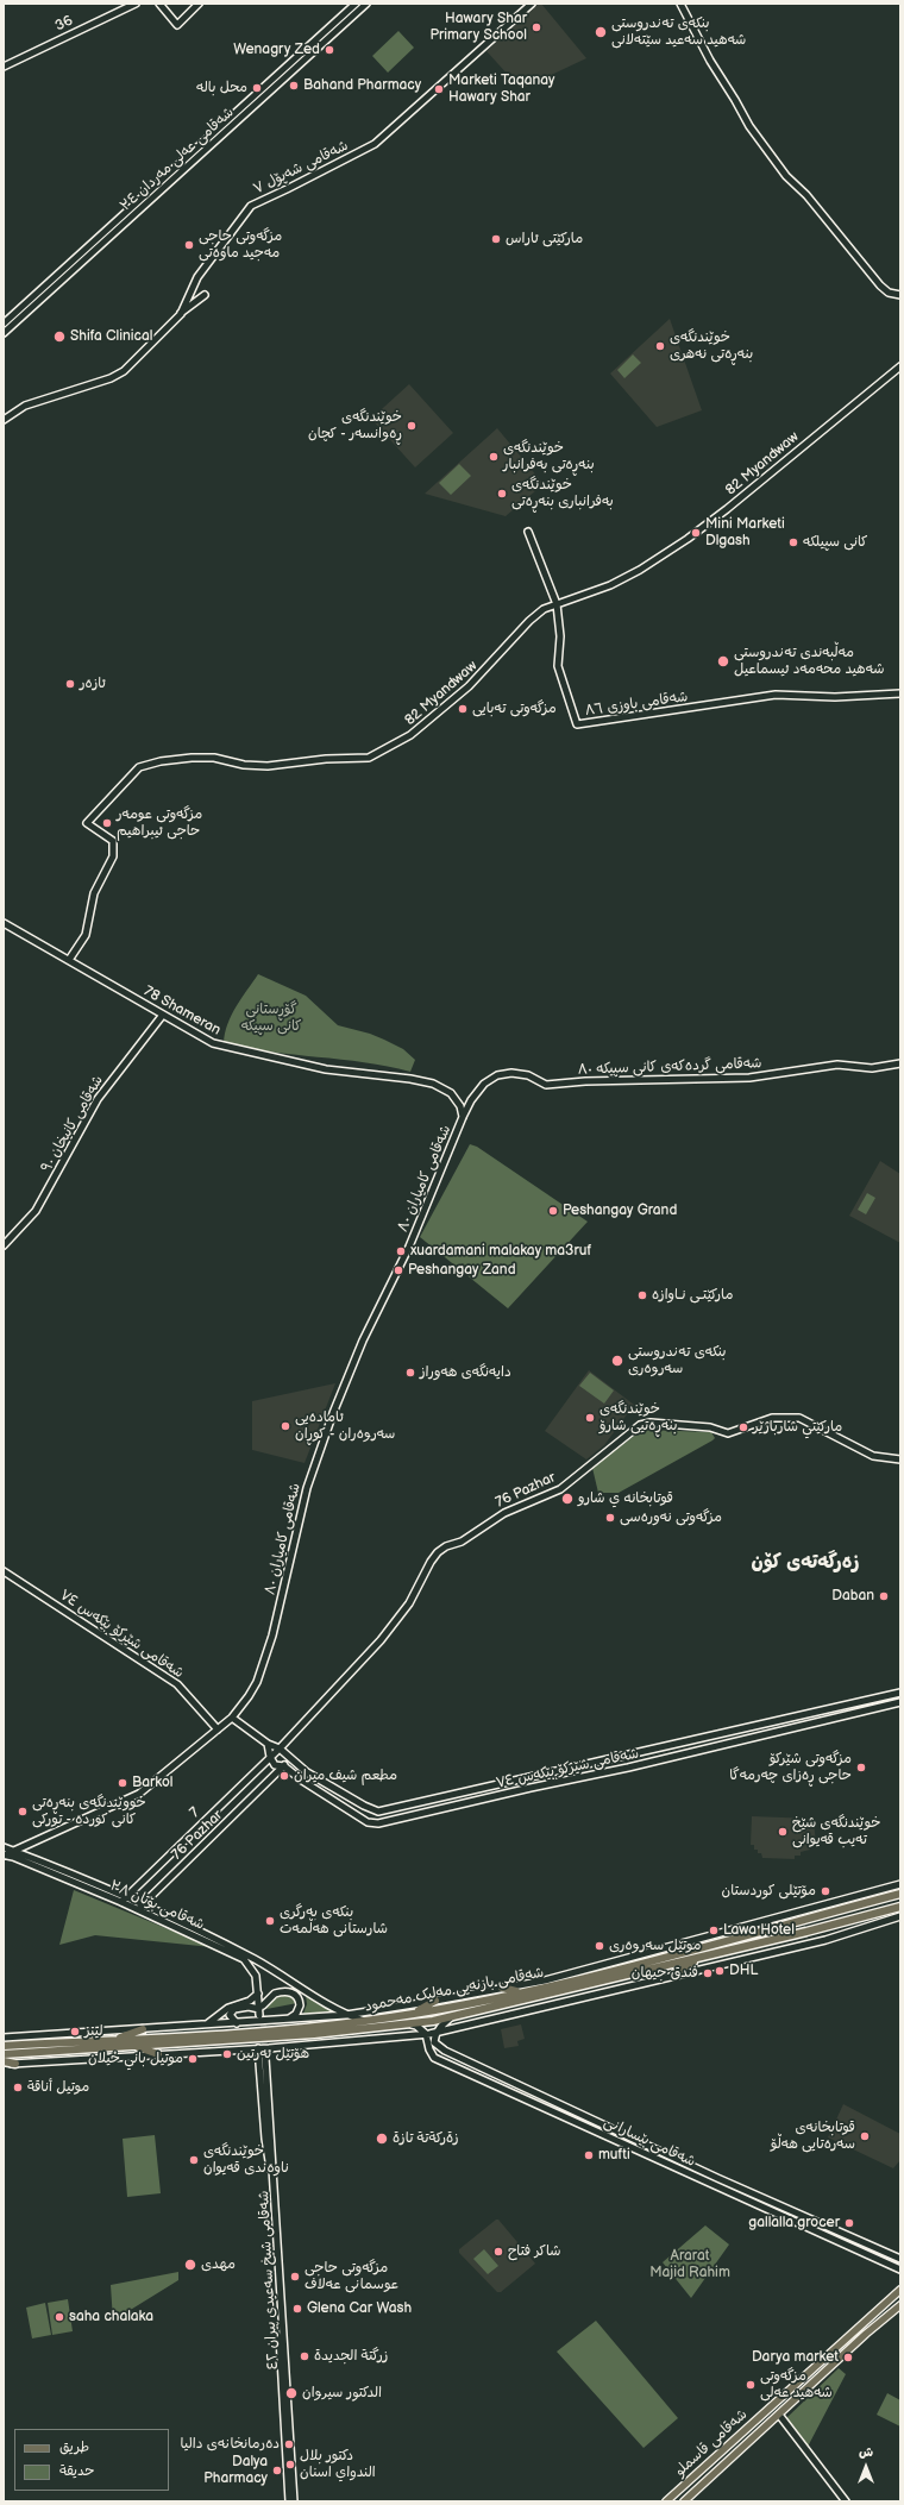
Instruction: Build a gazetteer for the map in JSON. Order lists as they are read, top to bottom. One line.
{"streets":{"highway":["شەقامی بازنەیی مەلیک مەحمود"],"main road":["شەقامی قاسملو"],"street":["36","شەقامی عەلی مەردان ٣٤","شەقامی شەپۆل ٧","82 Myandwaw","شەقامی باوزی ٨٦","78 Shameran","شەقامی گردەکەی کانی سپیکە ٨٠","شەقامی کانیخان ٩٠","شەقامی کامیاران ٨٠","76 Pazhar","شەقامی شێرکۆ بێکەس ٧٤","7","شەقامی بۆتان ٣٨","شەقامی بێسارانی","شەقامی شیخ سەعیدی پیران ٤٢"]},"crossings":[["82 Myandwaw","شەقامی باوزی ٨٦"],["82 Myandwaw","78 Shameran"],["78 Shameran","شەقامی گردەکەی کانی سپیکە ٨٠"],["78 Shameran","شەقامی کانیخان ٩٠"],["78 Shameran","شەقامی کامیاران ٨٠"],["شەقامی گردەکەی کانی سپیکە ٨٠","شەقامی کامیاران ٨٠"],["شەقامی کامیاران ٨٠","شەقامی شێرکۆ بێکەس ٧٤"],["شەقامی کامیاران ٨٠","شەقامی بۆتان ٣٨"],["76 Pazhar","شەقامی شێرکۆ بێکەس ٧٤"],["76 Pazhar","7"],["76 Pazhar","شەقامی بۆتان ٣٨"],["شەقامی شێرکۆ بێکەس ٧٤","7"],["7","شەقامی بۆتان ٣٨"],["شەقامی بۆتان ٣٨","شەقامی بازنەیی مەلیک مەحمود"]],"districts":["زەرگەتەی کۆن"],"parks":["گۆڕستانی کانی سپیکە","Ararat Majid Rahim"],"places":["Hawary Shar Primary School","بنکەی تەندروستی شەهید سەعید سێتەلانی","Wenagry Zed","Bahand Pharmacy","محل باله","Marketi Taqanay Hawary Shar","مارکێتی ئاراس","مزگەوتی حاجی مەجید ماوەتی","Shifa Clinical","خوێندنگەی بنەڕەتی نەهری","خوێندنگەی ڕەوانسەر - کچان","خوێندنگەی بنەڕەتی بەفرانبار","خوێندنگەی بەفرانباری بنەڕەتی","Mini Marketi Dlgash","کانی سپیلکە","مەڵبەندی تەندروستی شەهید محەمەد ئیسماعیل","ئازەر","مزگەوتی تەبایی","مزگەوتی عومەر حاجی ئیبراهیم","Peshangay Grand","xuardamani malakay ma3ruf","Peshangay Zand","مارکێتـی نـاوازە","بنکەی تەندروستی سەروەری","دایەنگەی هەوراز","خوێندنگەی بنەڕەتیی شارۆ","ئامادەیی سەروەران - کوڕان","مارکێتي شارباژێر","قوتابخانه ي شارو","مزگەوتی نەورەسی","Daban","مزگەوتی شێرکۆ حاجی ڕەزای چەرمەگا","مطعم شيف ميران","Barkol","خووێندنگەی بنەڕەتی کانی کوردە - تورکی","خوێندنگەی شێخ تەیب قەیوانی","مۆتێلی کوردستان","بنکەی بەرگری شارستانی هەڵمەت","Lawa Hotel","موتێل سەروەری","DHL","فندق جيهان","لينز","هۆتێل ئەرتین","موتيل باني خيلان","موتيل أناقة","قوتابخانەی سەرەتایی هەڵۆ","زةركةتة تازة","mufti","خوێندنگەی ناوەندی قەیوان","gallalla grocer","شاكر فتاح","مهدی","مزگەوتی حاجی عوسمانی عەلاف","Glena Car Wash","saha chalaka","زرگتة الجديدة","Darya market","مزگەوتی شەهید عەلی","الدكتور سيروان","دەرمانخانەی دالیا","دكتور بلال الندواي اسنان","Dalya Pharmacy"],"legend":["طريق","حديقة"],"north":"top"}
